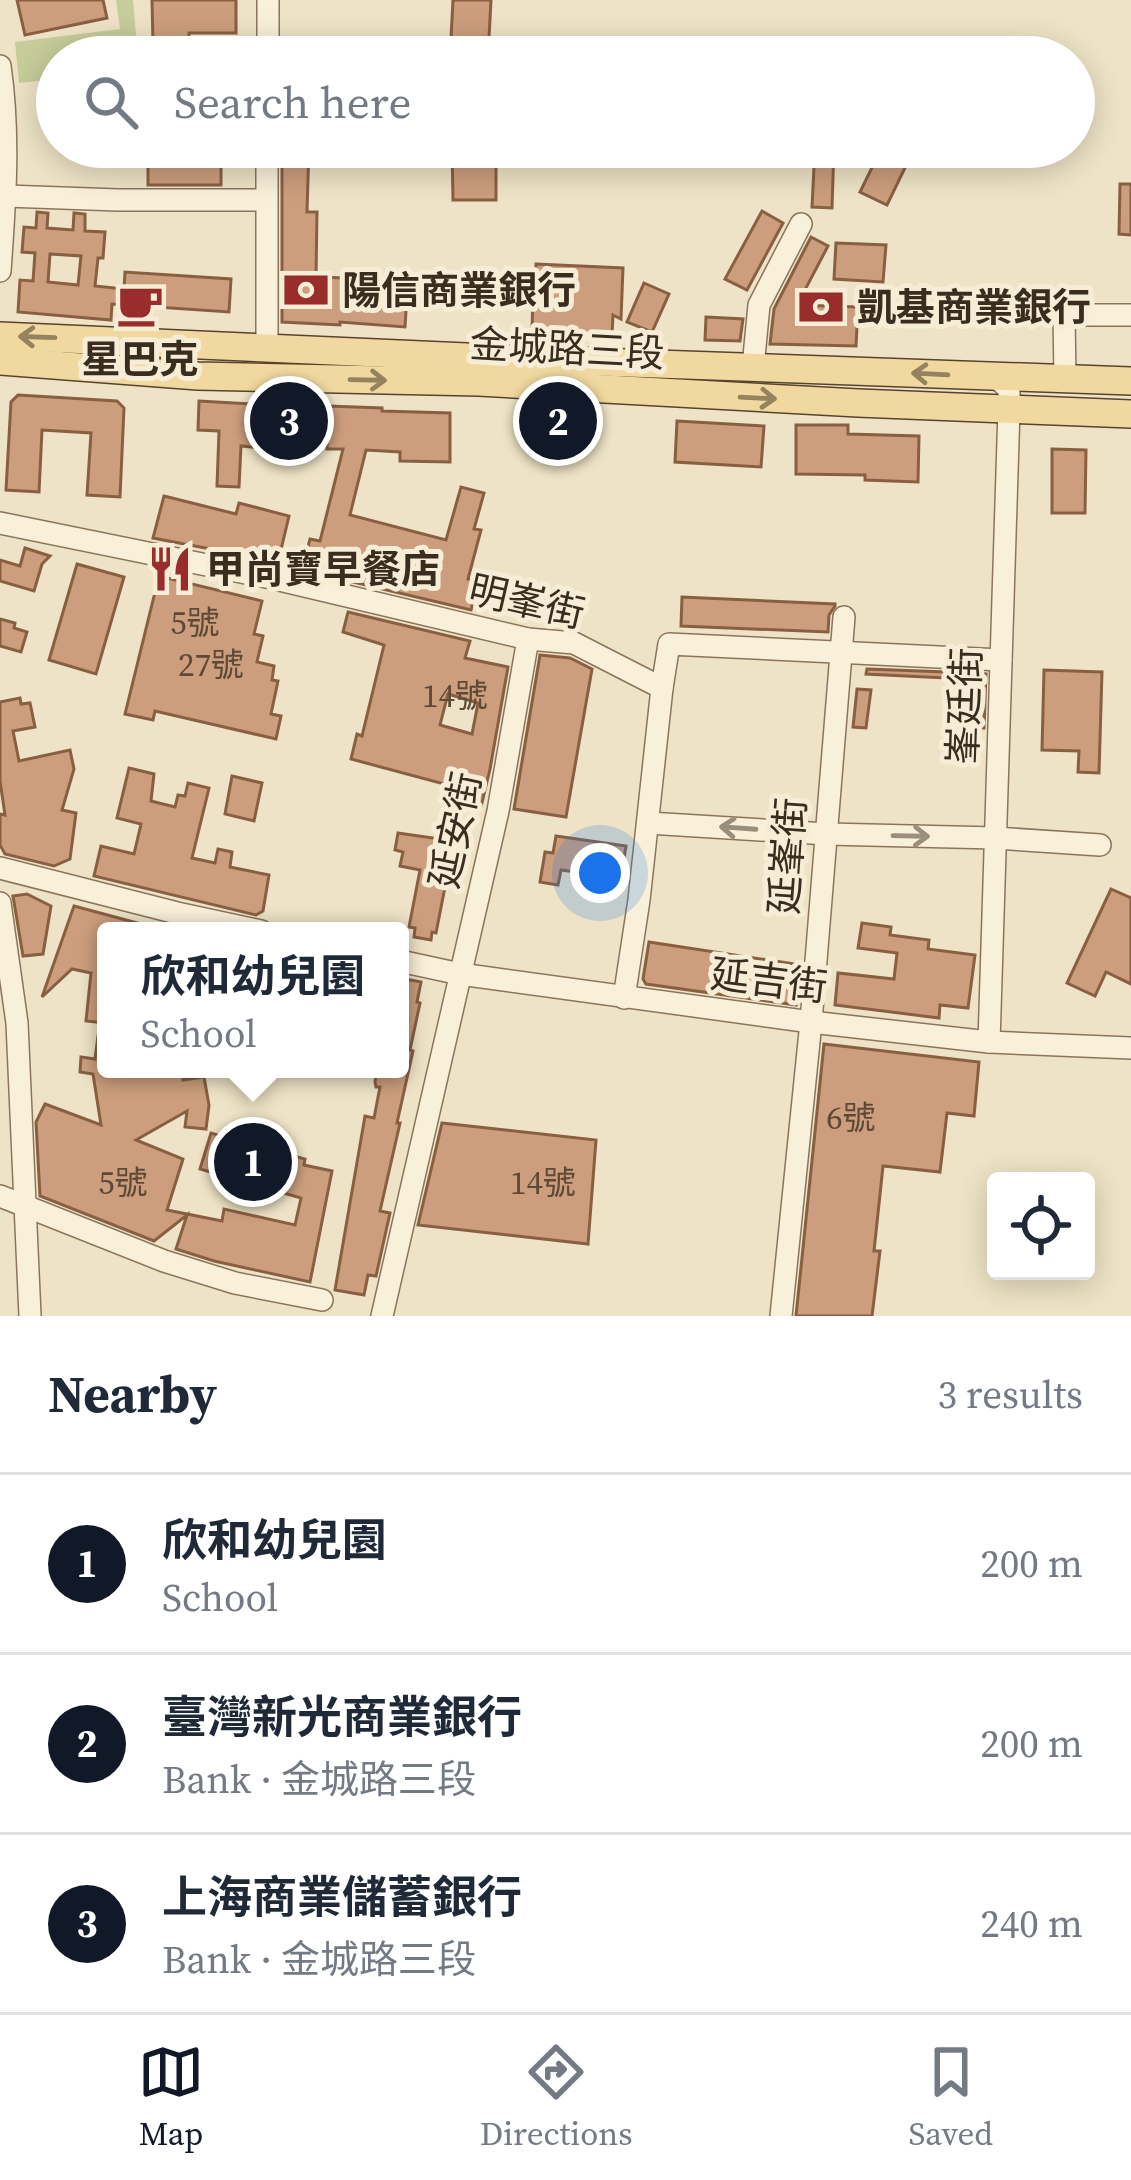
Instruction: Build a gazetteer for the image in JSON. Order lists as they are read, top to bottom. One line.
{"streets":{"main road":["金城路三段"],"street":["明峯街","峯廷街","延安街","延峯街","延吉街"]},"crossings":[["金城路三段","峯廷街"],["明峯街","延安街"],["峯廷街","延吉街"],["延安街","延吉街"],["延峯街","延吉街"]],"places":{"bank":["陽信商業銀行","凱基商業銀行"],"cafe":["星巴克"],"restaurant":["甲尚寶早餐店"]},"house_numbers":["5號","27號","14號","6號","5號","14號"],"page":{"search":"Search here","pins":["2","3","1"],"popup":["欣和幼兒園","School"],"heading":["Nearby","3 results"],"list":[{"mark":"1","name":"欣和幼兒園","note":"School","value":"200 m"},{"mark":"2","name":"臺灣新光商業銀行","note":"Bank · 金城路三段","value":"200 m"},{"mark":"3","name":"上海商業儲蓄銀行","note":"Bank · 金城路三段","value":"240 m"}],"nav":["Map","Directions","Saved"]}}
